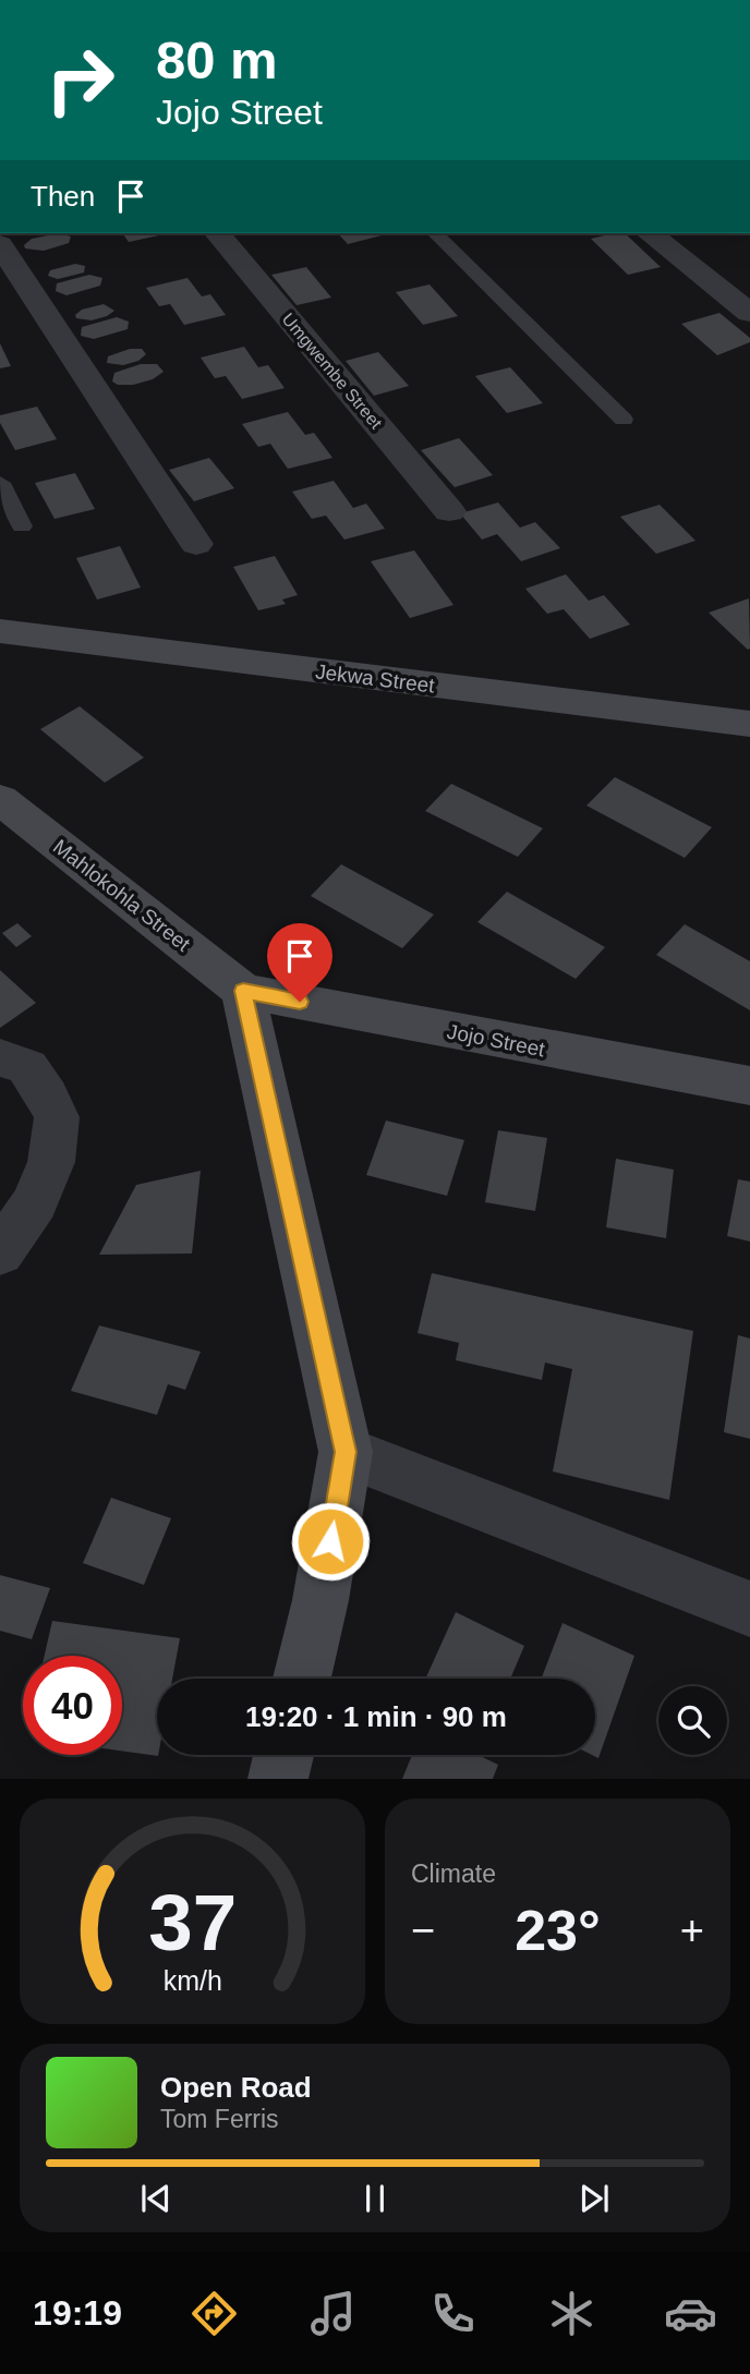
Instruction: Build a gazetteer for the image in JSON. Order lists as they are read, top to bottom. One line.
{"streets":{"street":["Umgwembe Street","Jekwa Street","Mahlokohla Street","Jojo Street"]},"crossings":[["Mahlokohla Street","Jojo Street"]],"page":{"turn":["80 m","Jojo Street"],"then":"Then","limit":"40","trip":"19:20 · 1 min · 90 m","tile":"Climate","heat":["−","23°","+"],"song":["Open Road","Tom Ferris"],"tabs":"19:19","gauge":["37","km/h"]}}
